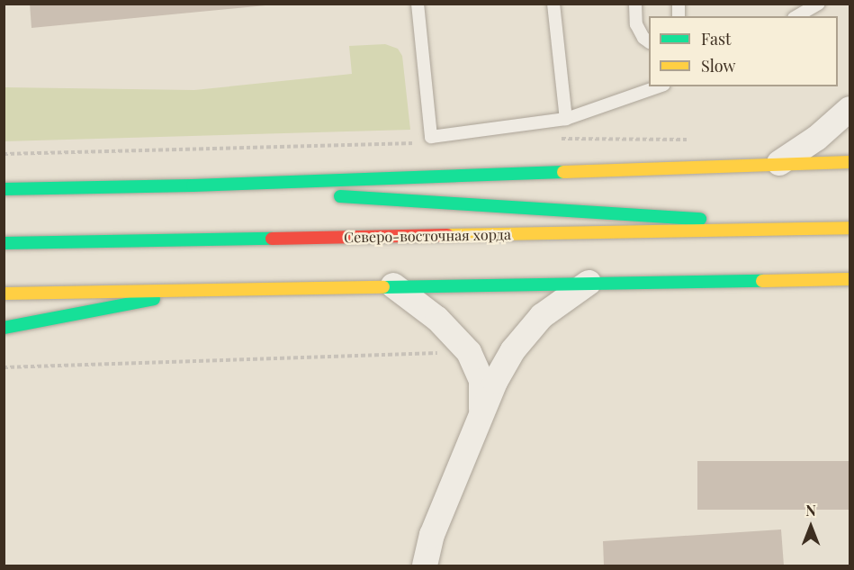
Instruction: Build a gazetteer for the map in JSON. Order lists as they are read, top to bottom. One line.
{"streets":{"main road":["Северо-восточная хорда"]},"legend":["Fast","Slow"],"north":"top"}
